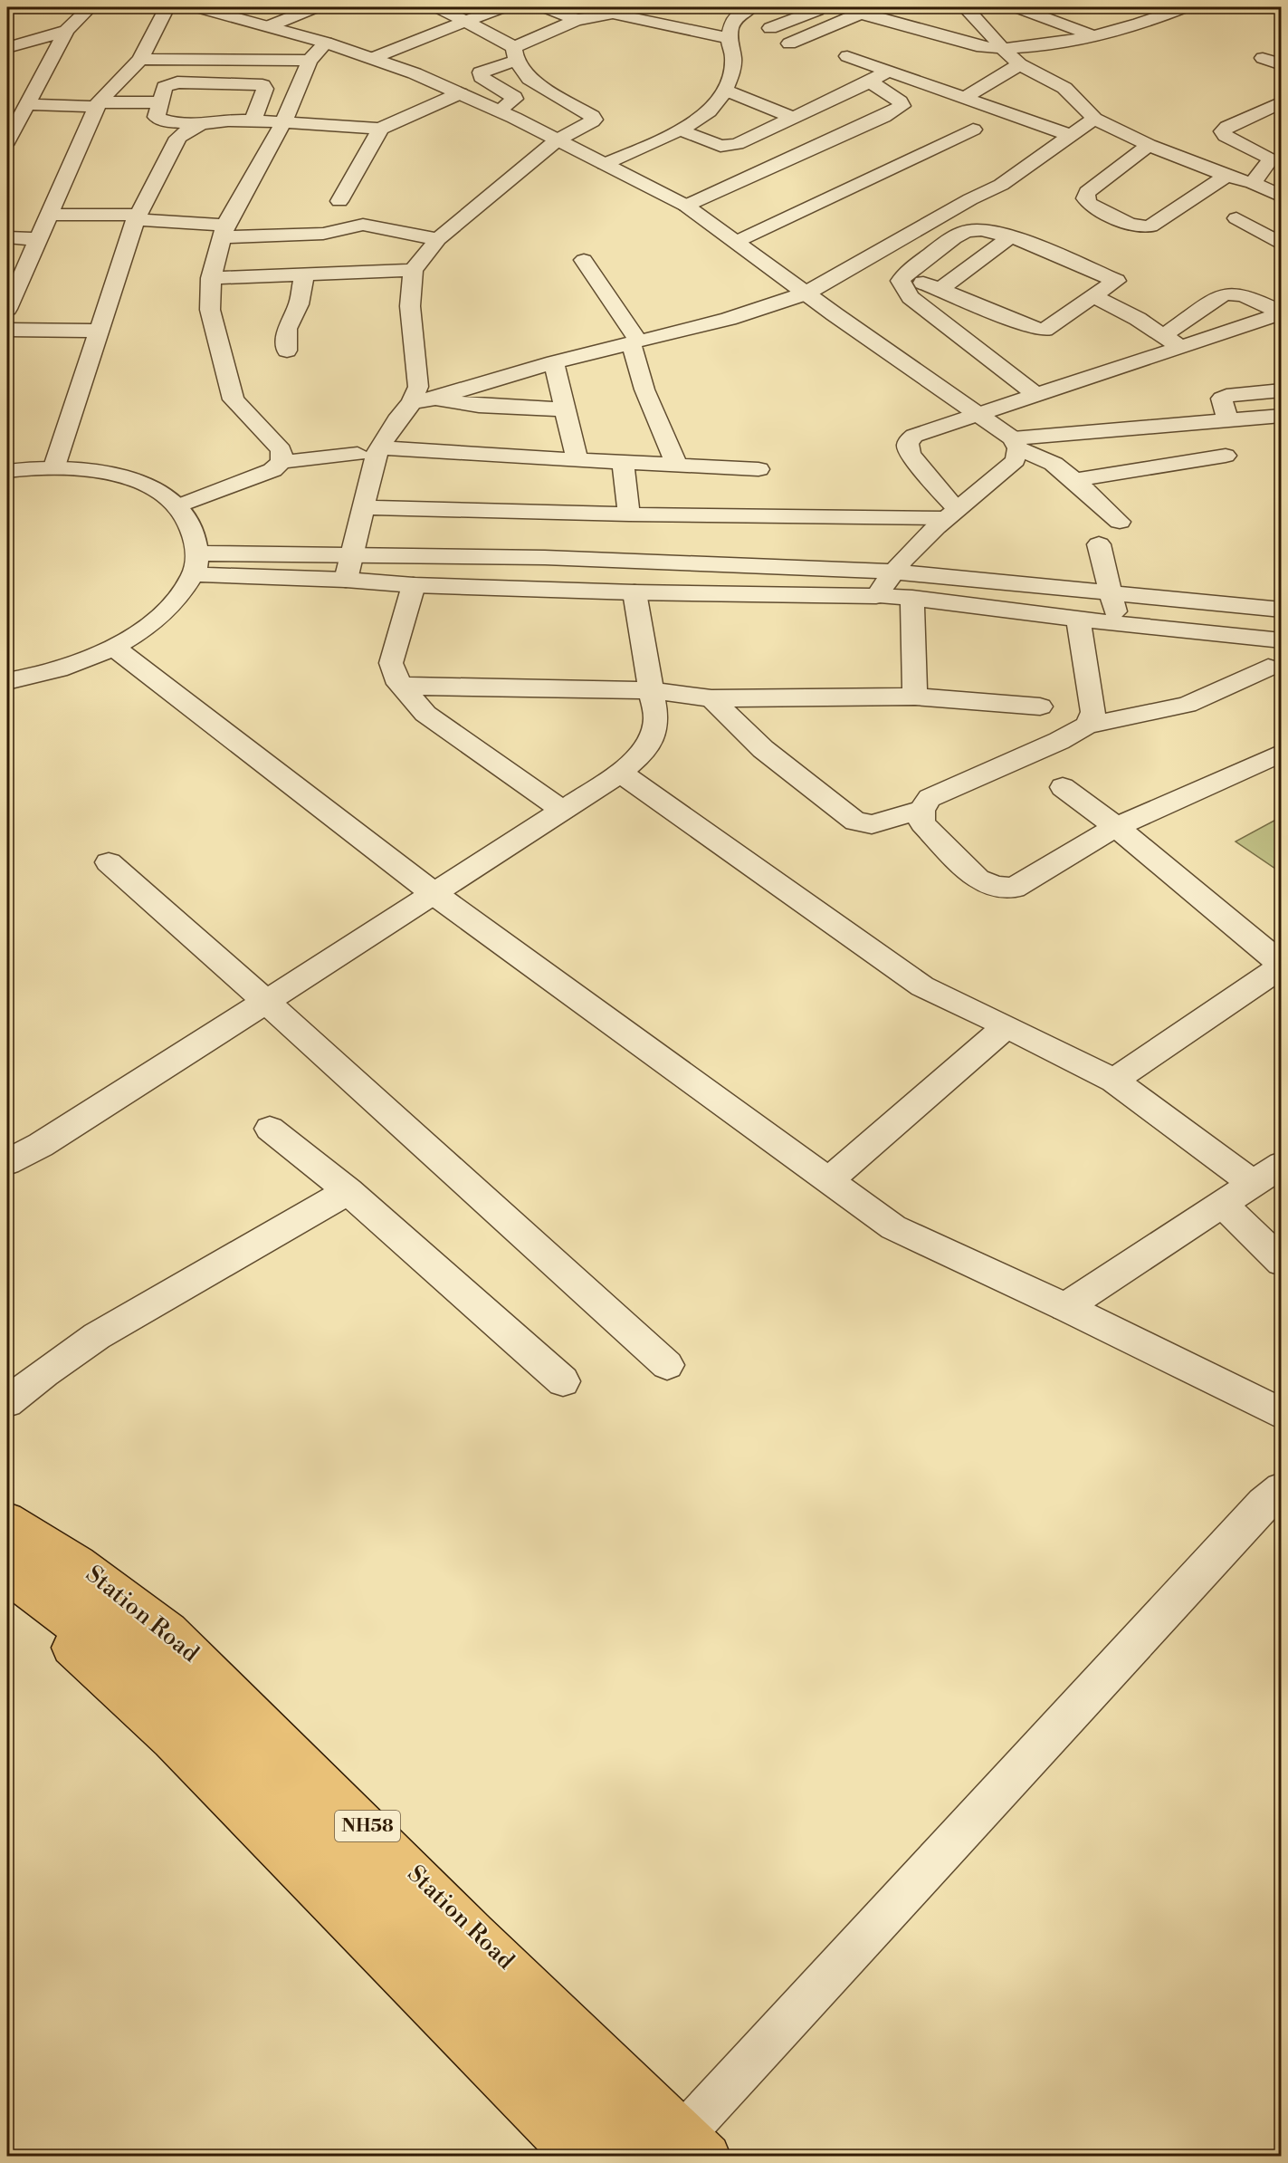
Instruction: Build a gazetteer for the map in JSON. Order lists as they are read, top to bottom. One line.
{"streets":{"highway":["Station Road","NH58"]}}
